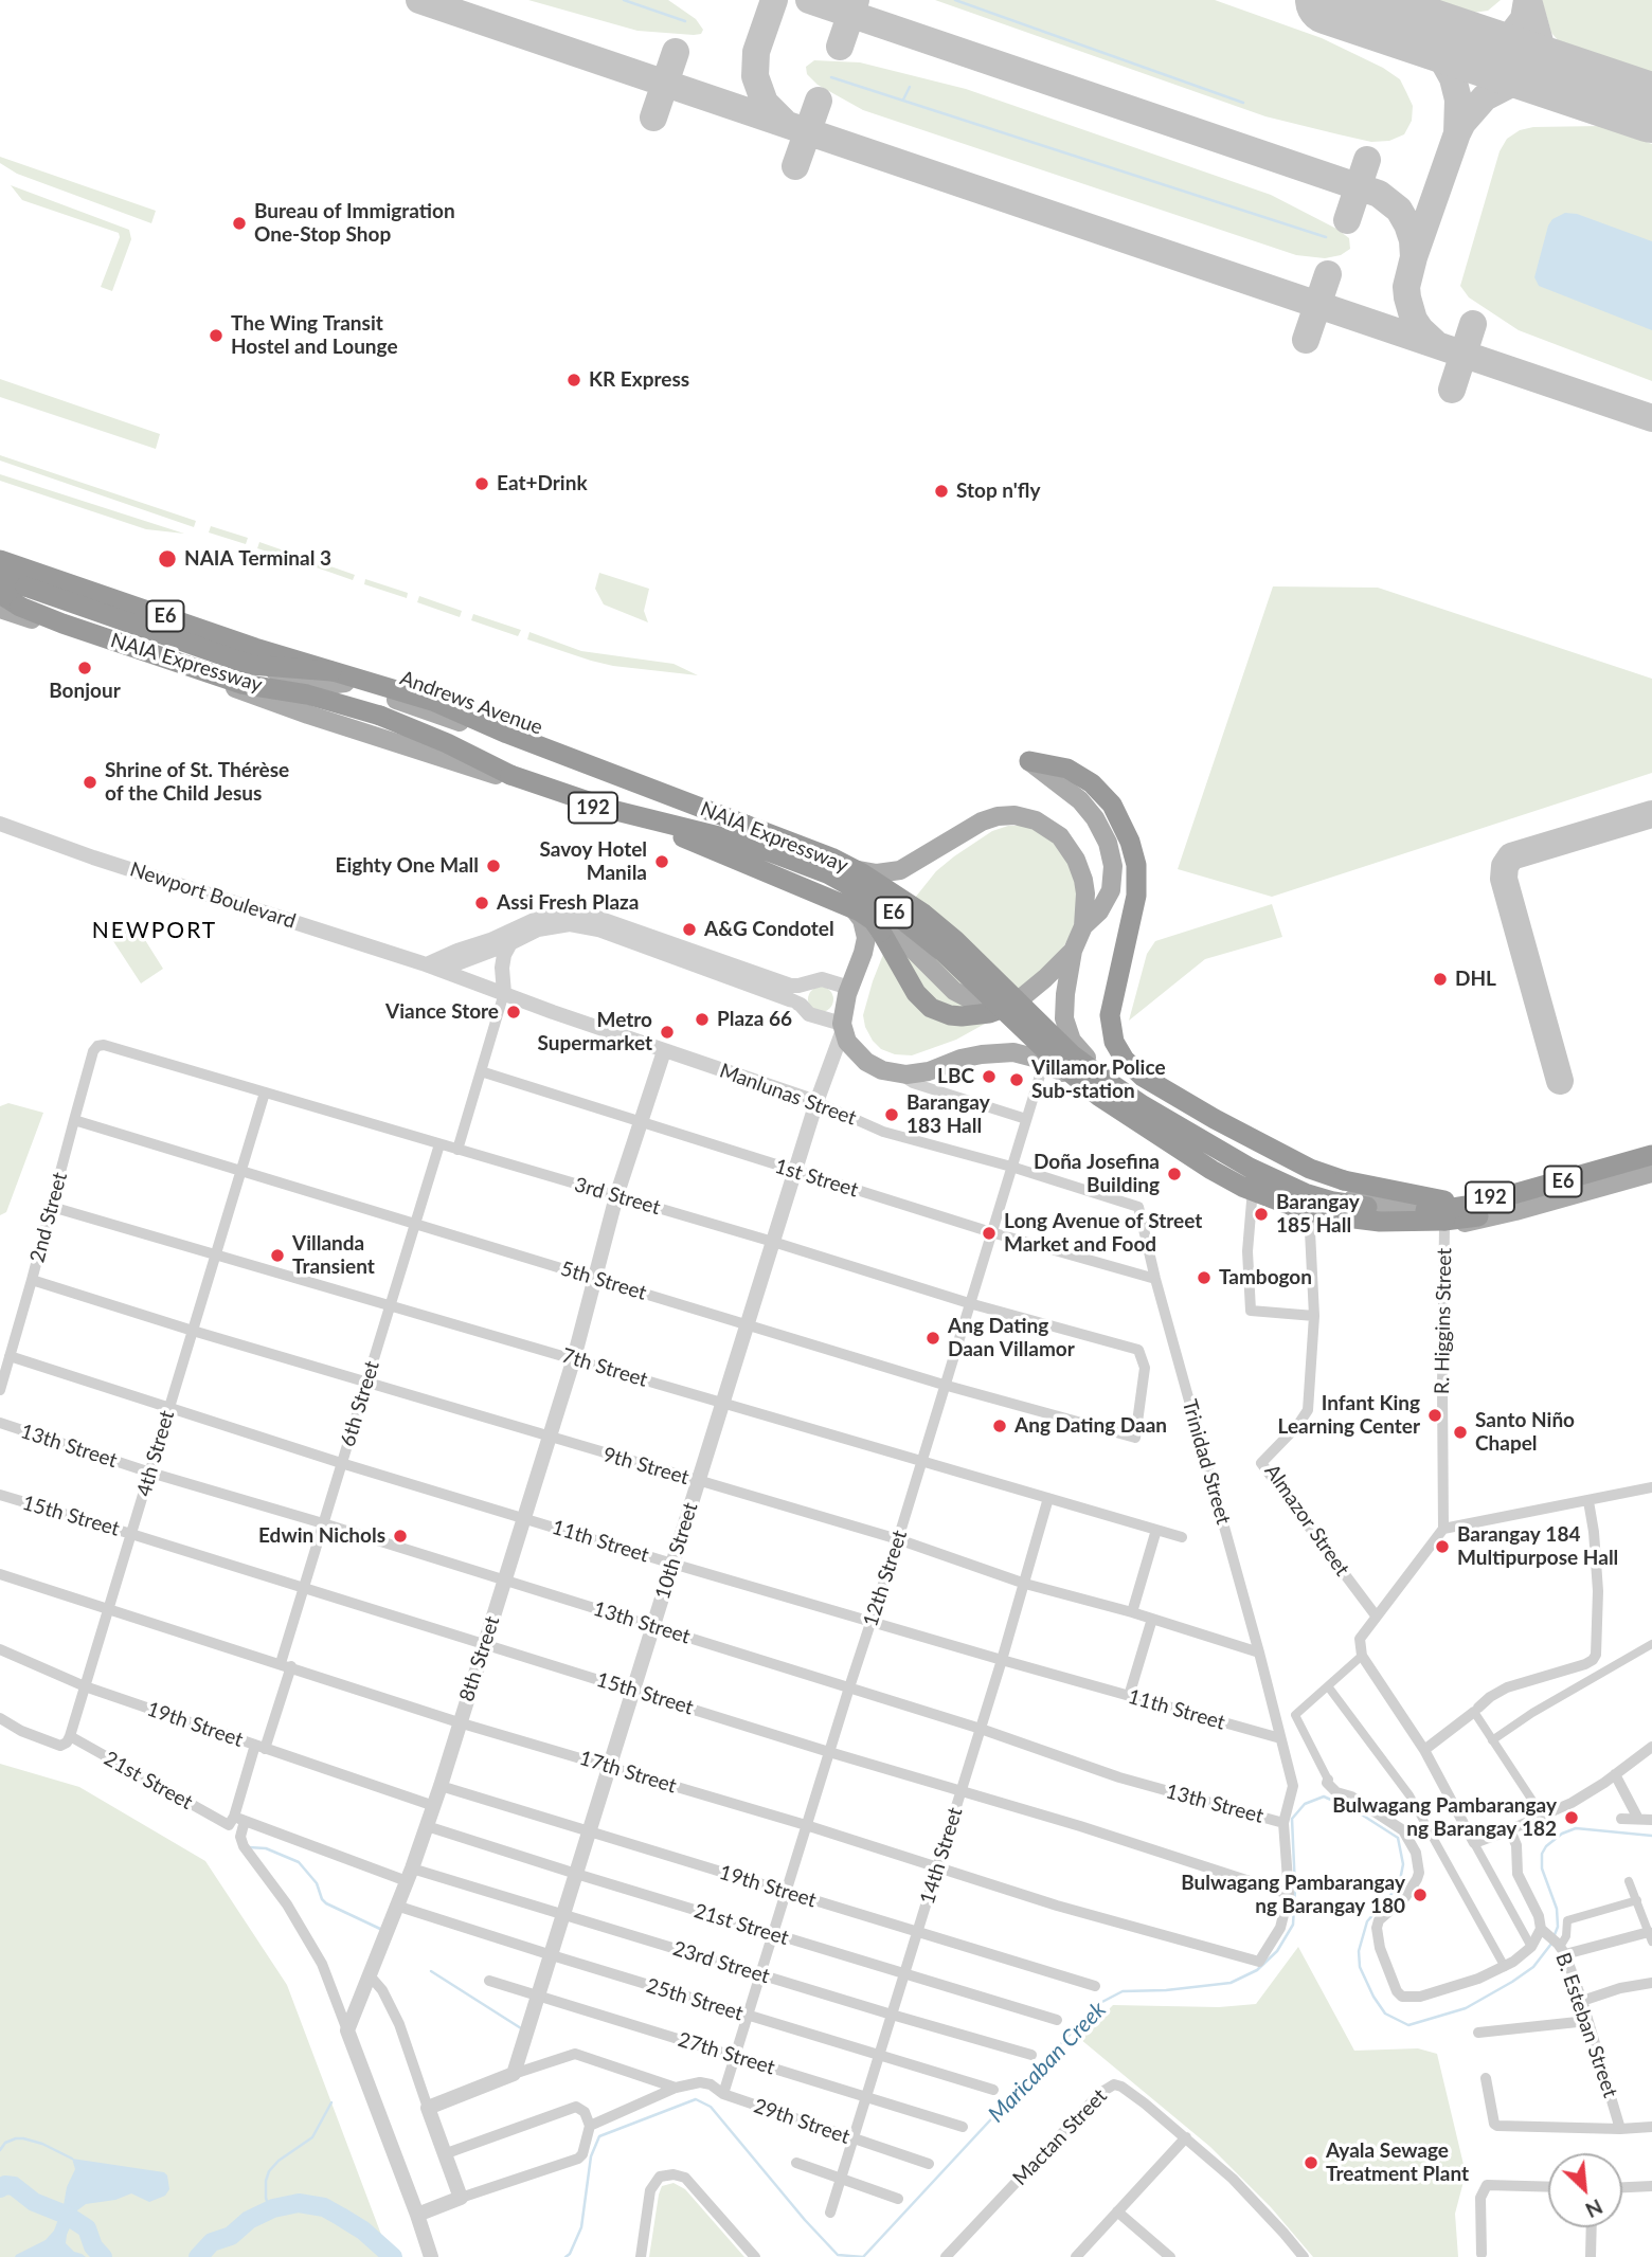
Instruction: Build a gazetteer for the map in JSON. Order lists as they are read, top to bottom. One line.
{"streets":{"highway":["E6","NAIA Expressway"],"main road":["Andrews Avenue","192"],"street":["Newport Boulevard","Manlunas Street","1st Street","3rd Street","2nd Street","5th Street","R. Higgins Street","7th Street","6th Street","13th Street","4th Street","Trinidad Street","9th Street","15th Street","Almazor Street","11th Street","10th Street","12th Street","8th Street","19th Street","17th Street","21st Street","14th Street","23rd Street","25th Street","B. Esteban Street","27th Street","29th Street","Mactan Street"]},"crossings":[["NAIA Expressway","Andrews Avenue"],["NAIA Expressway","192"],["Andrews Avenue","192"],["192","R. Higgins Street"],["192","Almazor Street"],["192","10th Street"],["192","12th Street"],["Newport Boulevard","Manlunas Street"],["Manlunas Street","Trinidad Street"],["Manlunas Street","10th Street"],["Manlunas Street","12th Street"],["Manlunas Street","8th Street"],["1st Street","Trinidad Street"],["1st Street","10th Street"],["1st Street","12th Street"],["1st Street","8th Street"],["3rd Street","2nd Street"],["3rd Street","5th Street"],["3rd Street","6th Street"],["3rd Street","4th Street"],["3rd Street","10th Street"],["3rd Street","12th Street"],["3rd Street","8th Street"],["2nd Street","5th Street"],["2nd Street","7th Street"],["2nd Street","9th Street"],["2nd Street","11th Street"],["5th Street","6th Street"],["5th Street","4th Street"],["5th Street","10th Street"],["5th Street","12th Street"],["5th Street","8th Street"],["7th Street","6th Street"],["7th Street","4th Street"],["7th Street","10th Street"],["7th Street","12th Street"],["7th Street","8th Street"],["7th Street","14th Street"],["6th Street","13th Street"],["6th Street","9th Street"],["6th Street","15th Street"],["6th Street","11th Street"],["6th Street","19th Street"],["6th Street","17th Street"],["6th Street","21st Street"],["13th Street","4th Street"],["13th Street","Trinidad Street"],["13th Street","10th Street"],["13th Street","12th Street"],["13th Street","8th Street"],["13th Street","14th Street"],["4th Street","9th Street"],["4th Street","15th Street"],["4th Street","11th Street"],["4th Street","19th Street"],["4th Street","17th Street"],["4th Street","21st Street"],["Trinidad Street","9th Street"],["Trinidad Street","11th Street"],["9th Street","10th Street"],["9th Street","12th Street"],["9th Street","8th Street"],["9th Street","14th Street"],["15th Street","10th Street"],["15th Street","12th Street"],["15th Street","8th Street"],["15th Street","17th Street"],["15th Street","14th Street"],["11th Street","10th Street"],["11th Street","12th Street"],["11th Street","8th Street"],["11th Street","14th Street"],["10th Street","19th Street"],["10th Street","17th Street"],["10th Street","21st Street"],["10th Street","23rd Street"],["10th Street","25th Street"],["10th Street","27th Street"],["10th Street","29th Street"],["12th Street","19th Street"],["12th Street","17th Street"],["12th Street","21st Street"],["12th Street","23rd Street"],["12th Street","25th Street"],["12th Street","27th Street"],["12th Street","29th Street"],["8th Street","19th Street"],["8th Street","17th Street"],["8th Street","21st Street"],["8th Street","23rd Street"],["8th Street","25th Street"],["19th Street","14th Street"],["17th Street","14th Street"],["21st Street","14th Street"],["21st Street","23rd Street"],["14th Street","23rd Street"],["14th Street","25th Street"],["14th Street","27th Street"],["14th Street","29th Street"]],"districts":["NEWPORT"],"water":["Maricaban Creek"],"places":["Bureau of Immigration One-Stop Shop","The Wing Transit Hostel and Lounge","KR Express","Eat+Drink","Stop n'fly","NAIA Terminal 3","Bonjour","Shrine of St. Thérèse of the Child Jesus","Savoy Hotel Manila","Eighty One Mall","Assi Fresh Plaza","A&G Condotel","DHL","Viance Store","Plaza 66","Metro Supermarket","LBC","Villamor Police Sub-station","Barangay 183 Hall","Doña Josefina Building","Barangay 185 Hall","Long Avenue of Street Market and Food","Villanda Transient","Tambogon","Ang Dating Daan Villamor","Infant King Learning Center","Ang Dating Daan","Santo Niño Chapel","Edwin Nichols","Barangay 184 Multipurpose Hall","Bulwagang Pambarangay ng Barangay 182","Bulwagang Pambarangay ng Barangay 180","Ayala Sewage Treatment Plant"],"north":"bottom right"}
